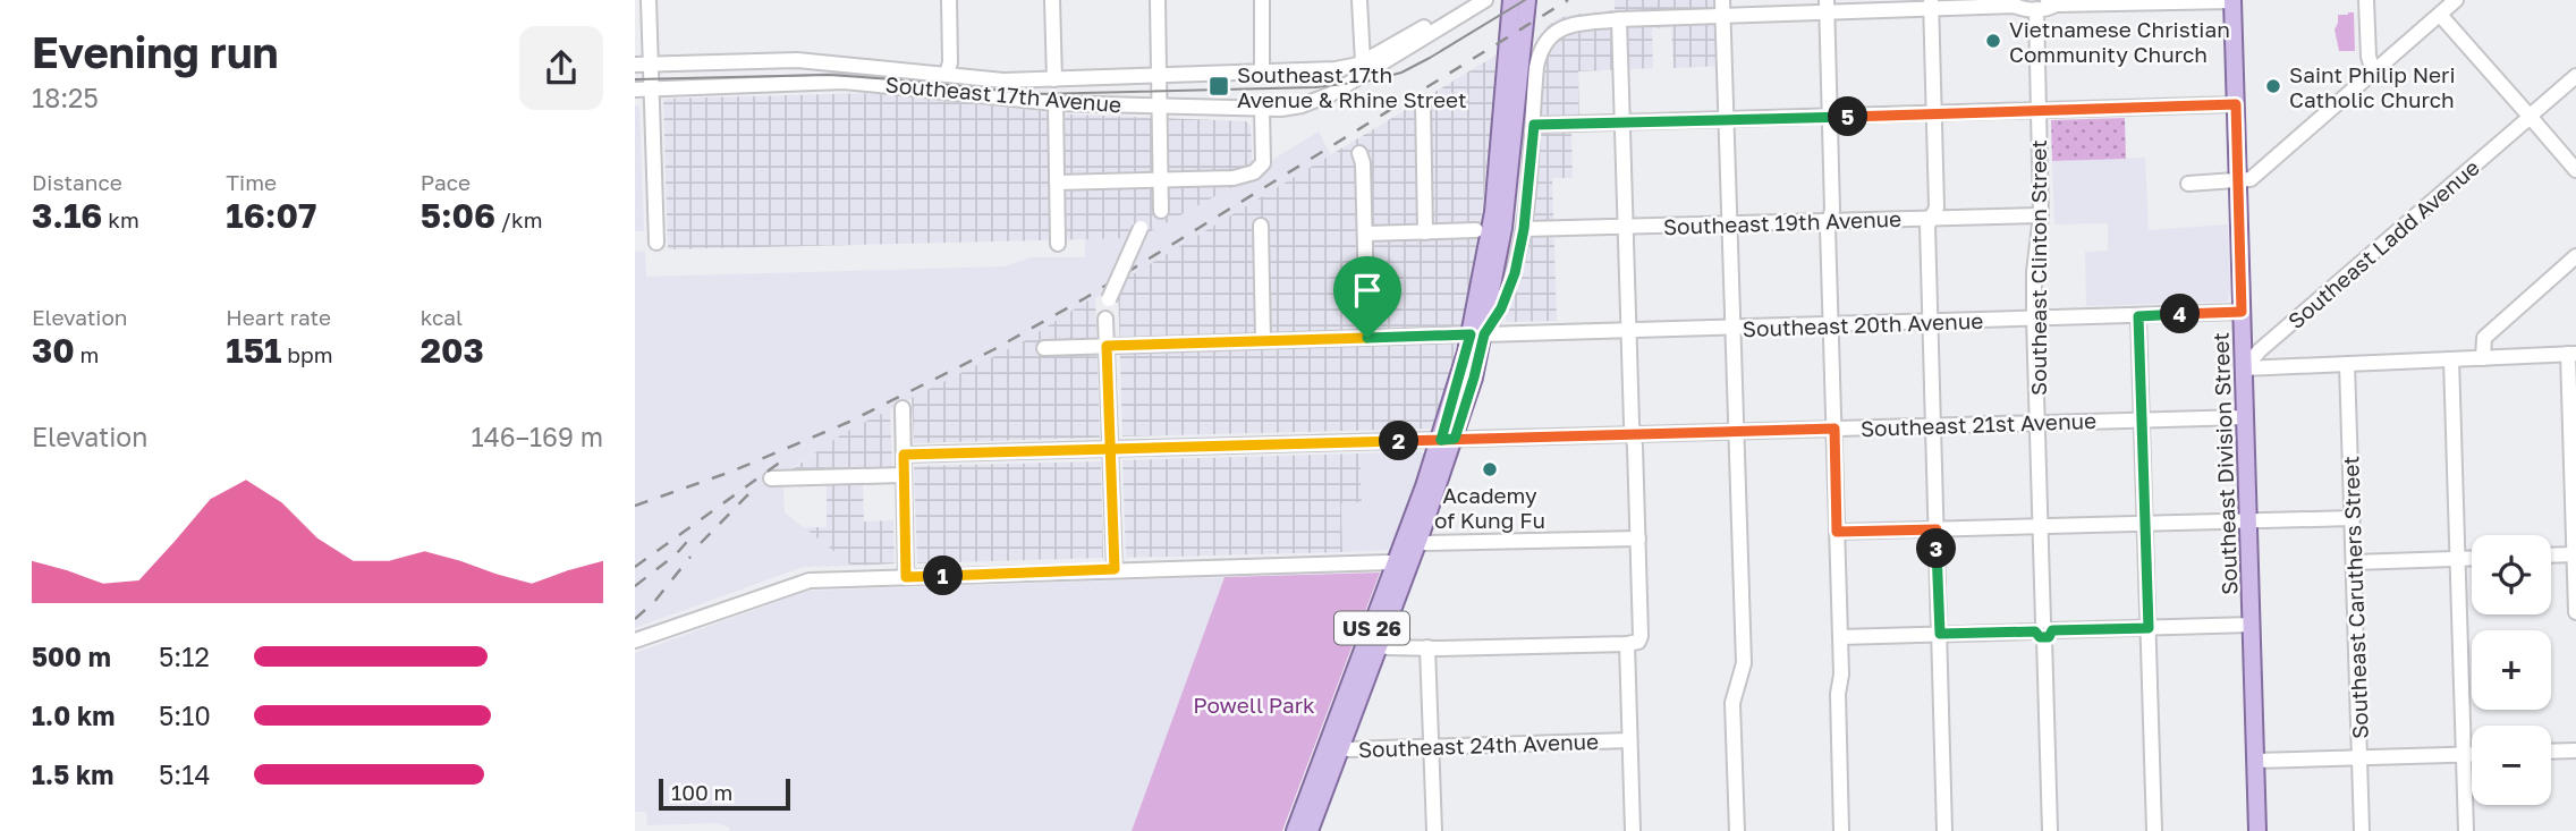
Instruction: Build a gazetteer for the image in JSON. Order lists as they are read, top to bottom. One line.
{"streets":{"main road":["Southeast Division Street","US 26"],"street":["Southeast 17th Avenue","Southeast 19th Avenue","Southeast Ladd Avenue","Southeast Clinton Street","Southeast 20th Avenue","Southeast 21st Avenue","Southeast Caruthers Street","Southeast 24th Avenue"]},"crossings":[["Southeast 19th Avenue","Southeast Clinton Street"],["Southeast Ladd Avenue","Southeast Division Street"],["Southeast Clinton Street","Southeast 20th Avenue"],["Southeast Clinton Street","Southeast 21st Avenue"],["Southeast 20th Avenue","Southeast Division Street"],["Southeast 20th Avenue","US 26"],["Southeast 21st Avenue","Southeast Division Street"],["Southeast 21st Avenue","US 26"],["US 26","Southeast 24th Avenue"]],"parks":["Powell Park"],"places":{"other":["Vietnamese Christian Community Church","Saint Philip Neri Catholic Church","Academy of Kung Fu"],"transit":["Southeast 17th Avenue & Rhine Street"]},"scale_bar":"100 m","page":{"heading":["Evening run","18:25"],"pins":["5","4","2","3","1"],"stats":[["Distance","3.16 km"],["Time","16:07"],["Pace","5:06 /km"],["Elevation","30 m"],["Heart rate","151 bpm"],["kcal","203"]],"chart":["Elevation","146–169 m"],"map_buttons":["+","−"],"list":[{"name":"500 m","note":"5:12"},{"name":"1.0 km","note":"5:10"},{"name":"1.5 km","note":"5:14"}],"scale":"100 m"}}
